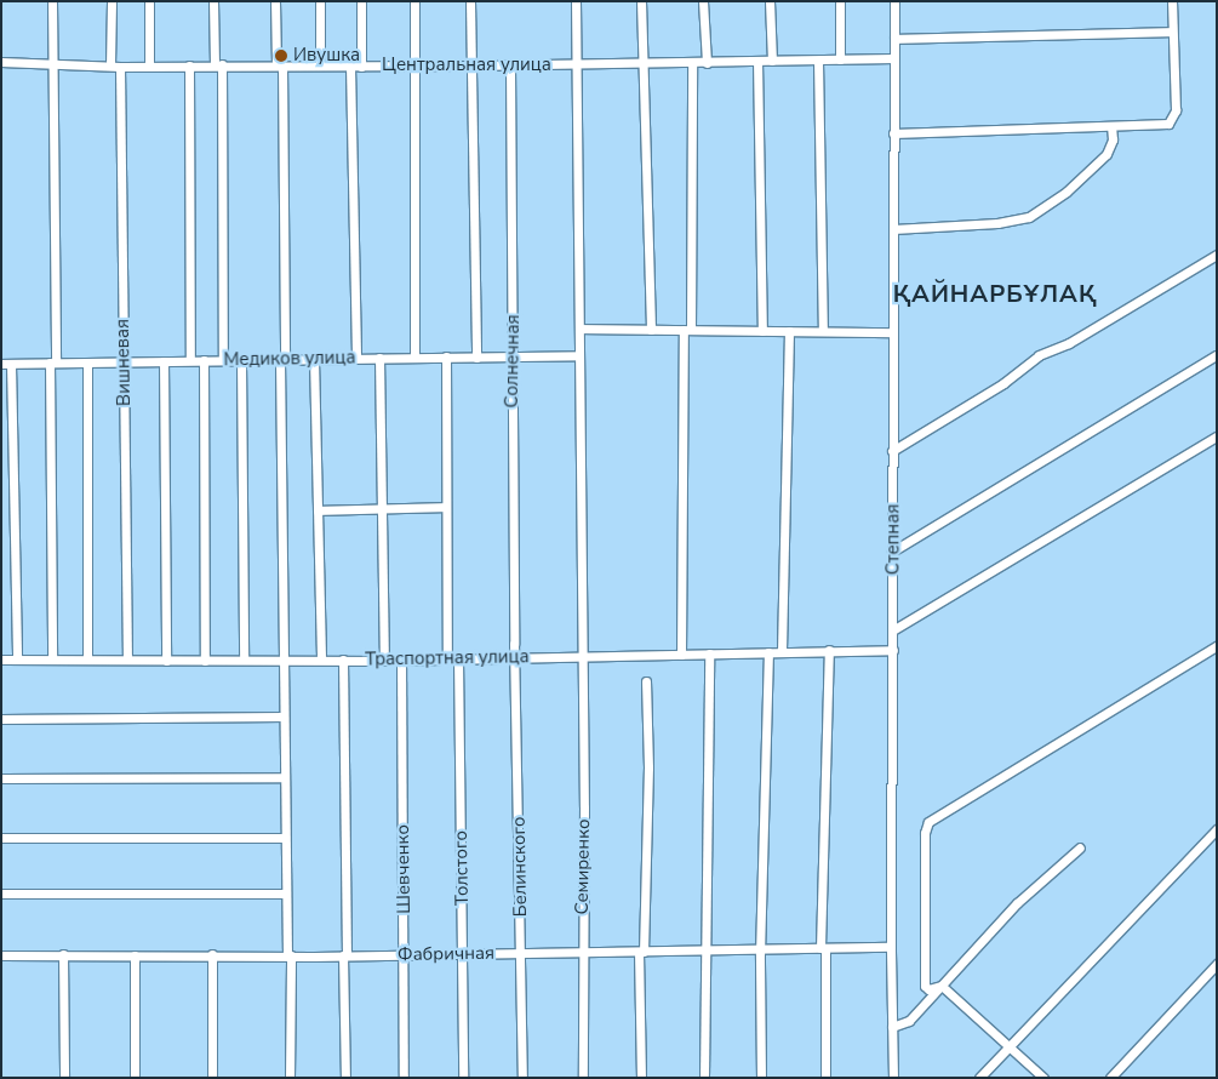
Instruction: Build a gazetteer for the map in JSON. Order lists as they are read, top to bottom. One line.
{"streets":{"street":["Центральная улица","Медиков улица","Солнечная","Вишневая","Степная","Траспортная улица","Белинского","Семиренко","Толстого","Шевченко","Фабричная"]},"crossings":[["Центральная улица","Солнечная"],["Центральная улица","Вишневая"],["Центральная улица","Степная"],["Центральная улица","Семиренко"],["Медиков улица","Солнечная"],["Медиков улица","Вишневая"],["Медиков улица","Семиренко"],["Солнечная","Траспортная улица"],["Солнечная","Белинского"],["Вишневая","Траспортная улица"],["Степная","Траспортная улица"],["Степная","Фабричная"],["Траспортная улица","Белинского"],["Траспортная улица","Семиренко"],["Траспортная улица","Толстого"],["Траспортная улица","Шевченко"],["Белинского","Фабричная"],["Семиренко","Фабричная"],["Толстого","Фабричная"],["Шевченко","Фабричная"]],"districts":["ҚАЙНАРБҰЛАҚ"],"places":["Ивушка"]}
